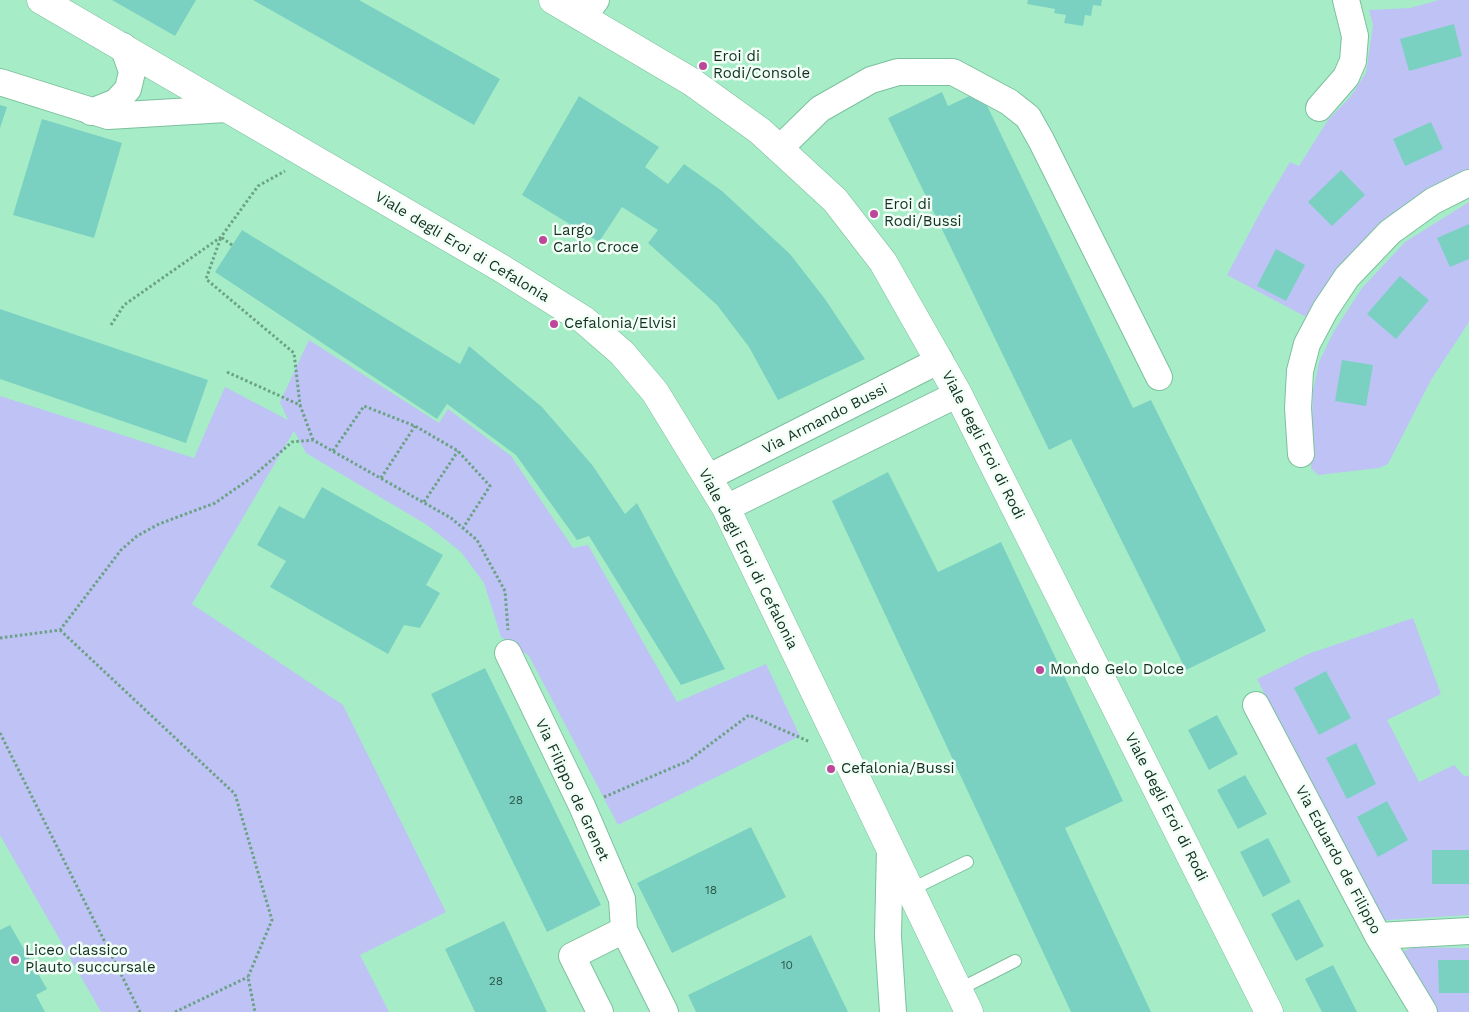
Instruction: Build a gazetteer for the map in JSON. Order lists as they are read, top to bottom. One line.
{"streets":{"main road":["Viale degli Eroi di Cefalonia","Viale degli Eroi di Rodi"],"street":["Via Armando Bussi","Via Filippo de Grenet","Via Eduardo de Filippo"]},"crossings":[["Viale degli Eroi di Cefalonia","Via Armando Bussi"],["Via Armando Bussi","Viale degli Eroi di Rodi"]],"places":["Eroi di Rodi/Console","Eroi di Rodi/Bussi","Largo Carlo Croce","Cefalonia/Elvisi","Mondo Gelo Dolce","Cefalonia/Bussi","Liceo classico Plauto succursale"],"house_numbers":["28","18","10","28"]}
